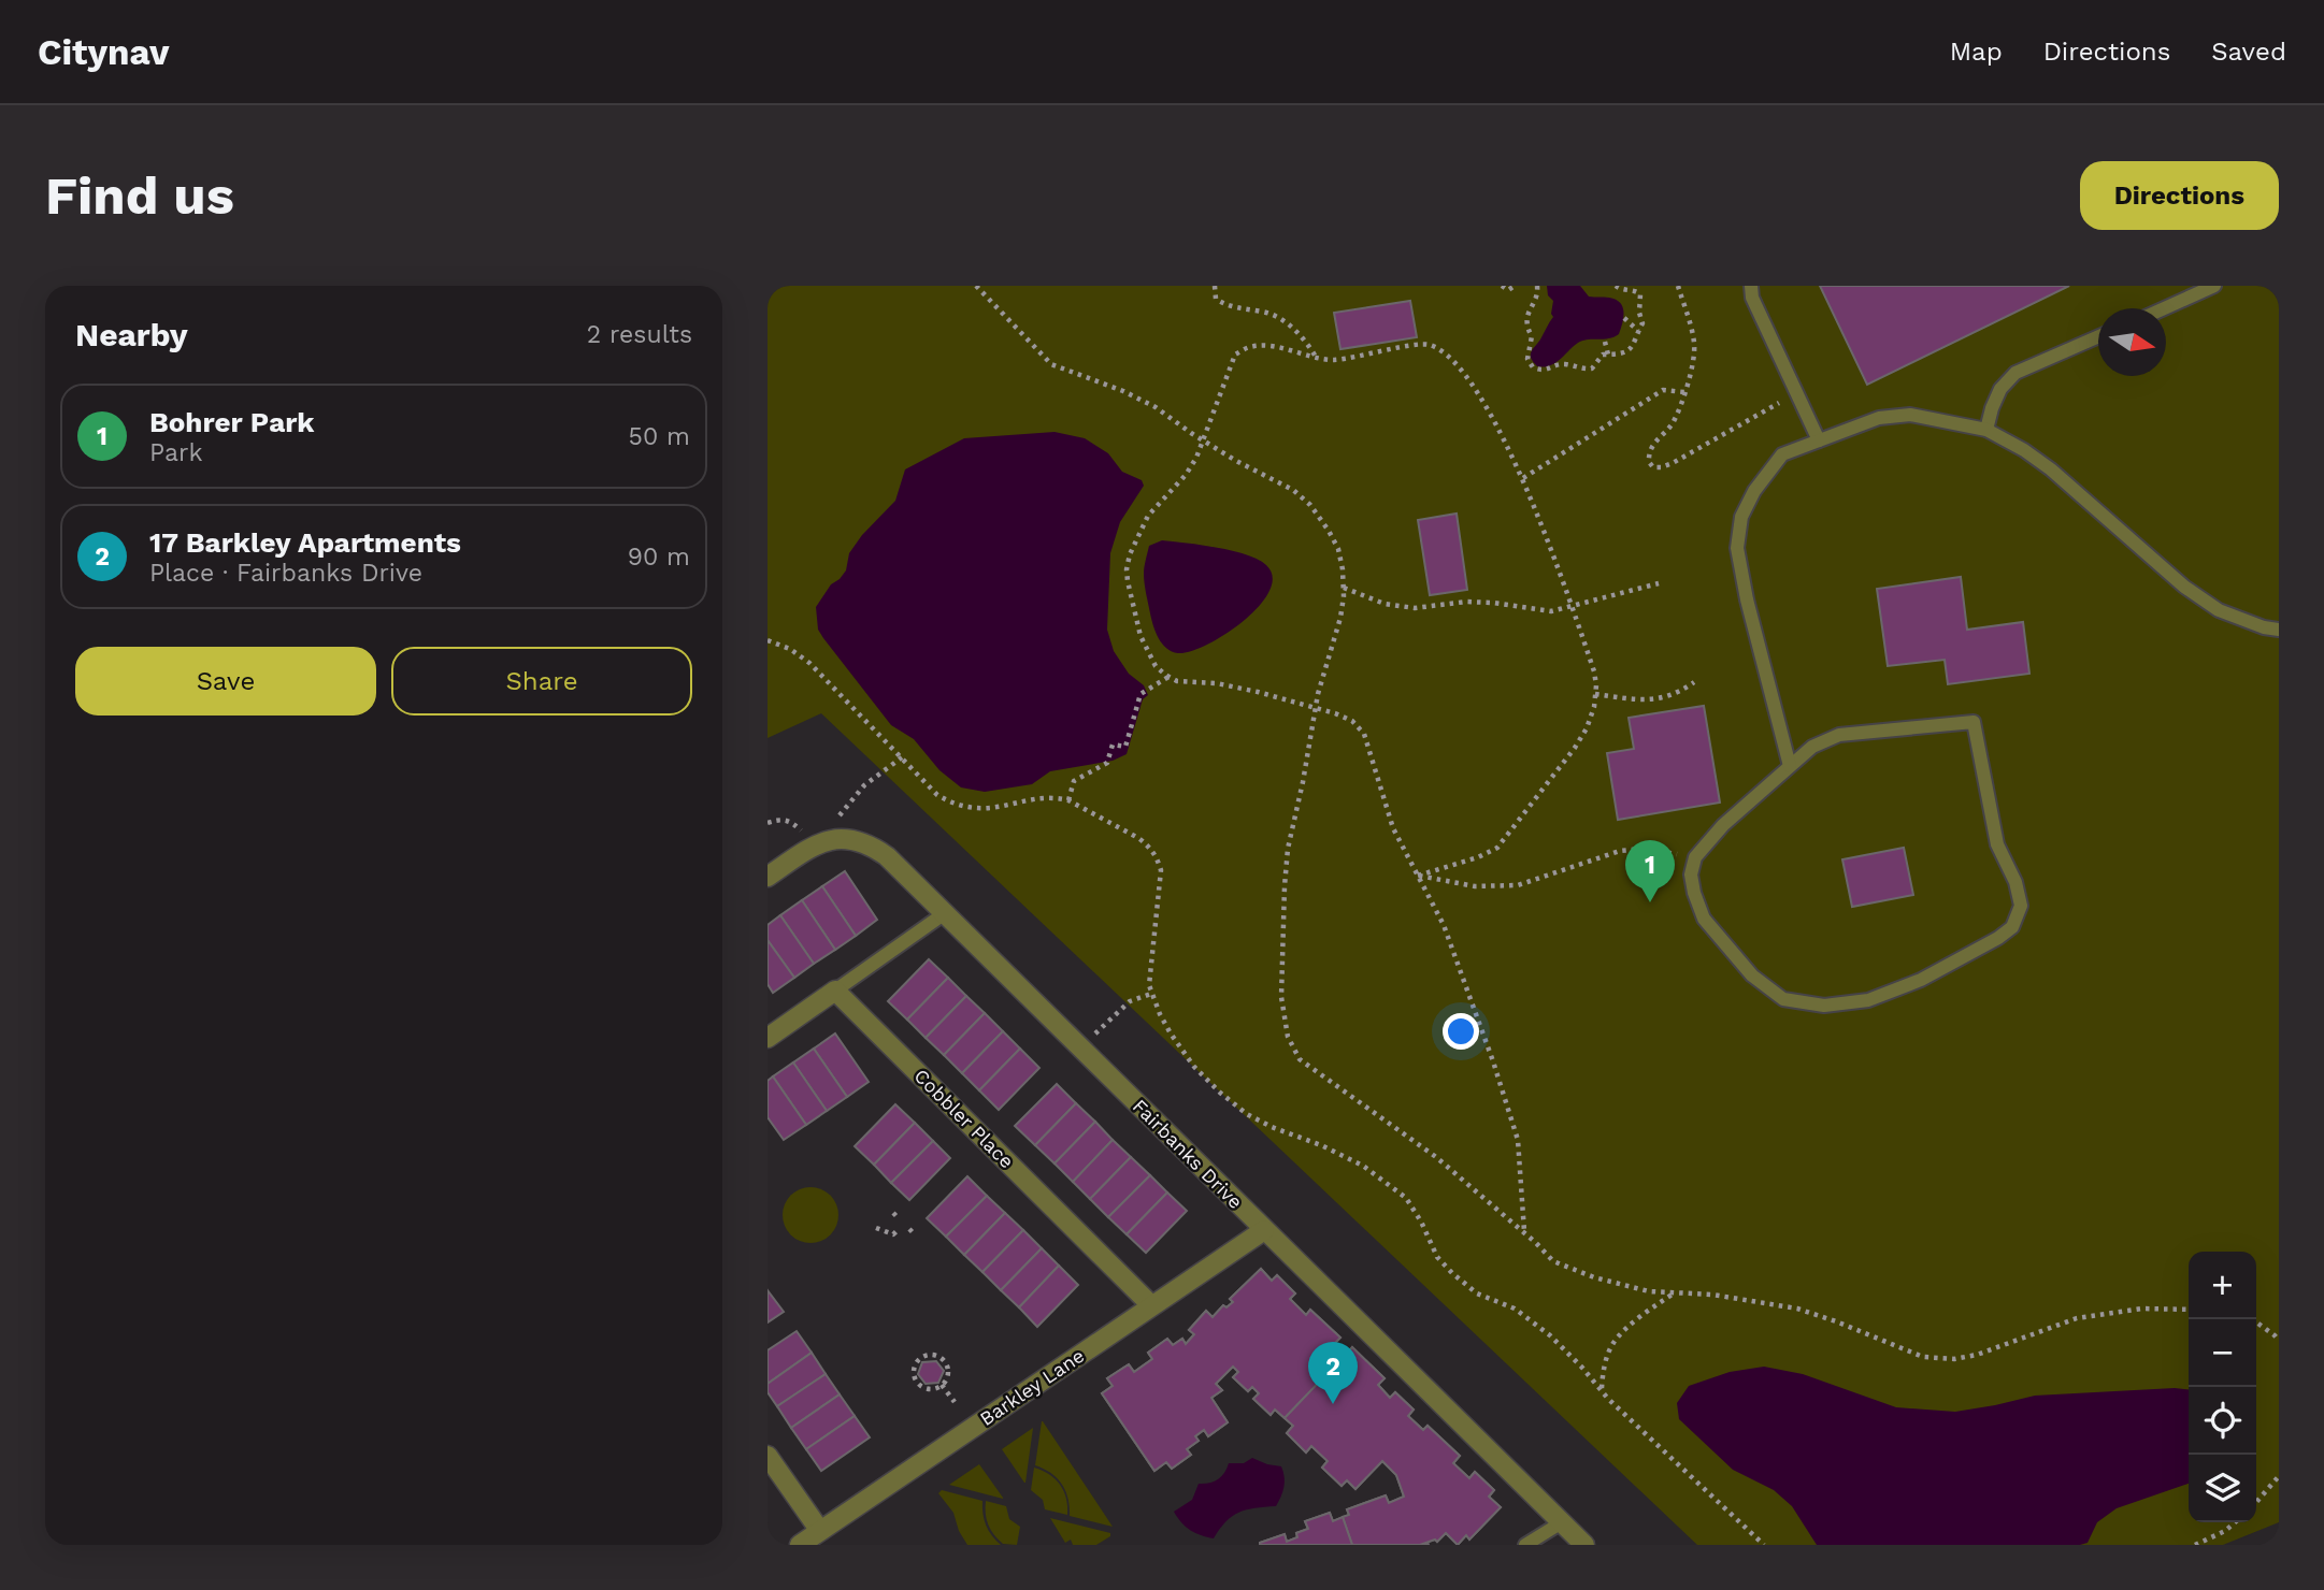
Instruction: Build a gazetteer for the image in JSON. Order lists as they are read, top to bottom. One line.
{"streets":{"street":["Cobbler Place","Fairbanks Drive","Barkley Lane"]},"crossings":[["Cobbler Place","Barkley Lane"],["Fairbanks Drive","Barkley Lane"]],"north":"right","page":{"header":"Citynav","nav":["Map","Directions","Saved"],"buttons":["Directions",["Save","Share"]],"title":"Find us","heading":["Nearby","2 results"],"list":[{"mark":"1","name":"Bohrer Park","note":"Park","value":"50 m"},{"mark":"2","name":"17 Barkley Apartments","note":"Place · Fairbanks Drive","value":"90 m"}],"pins":["1","2"],"map_buttons":["+","−"]}}
